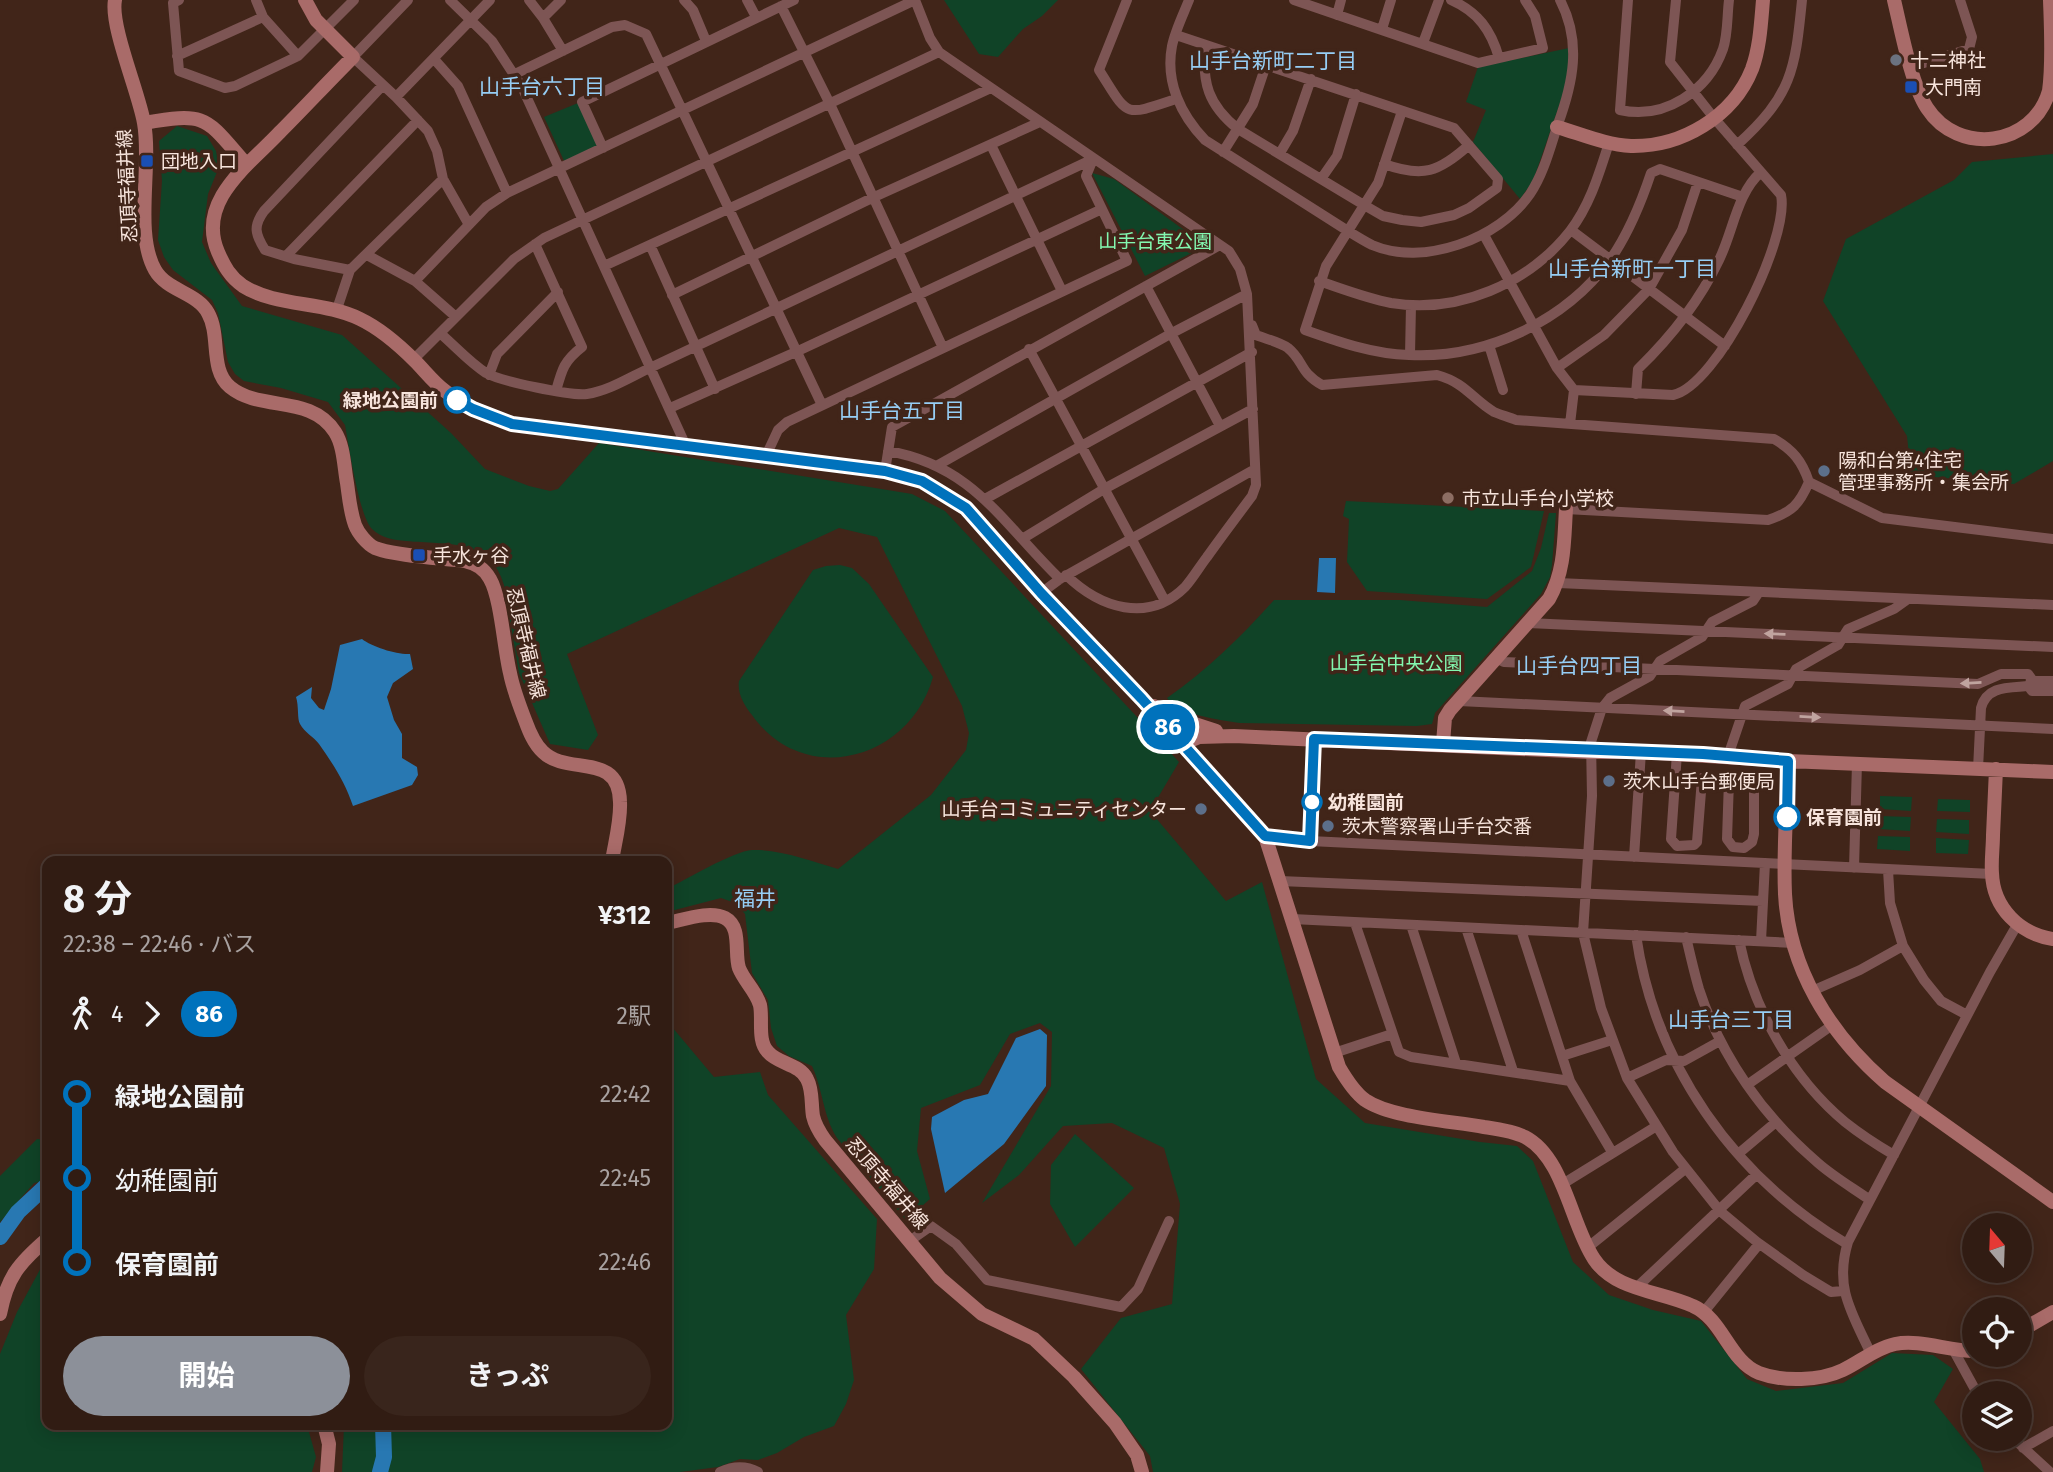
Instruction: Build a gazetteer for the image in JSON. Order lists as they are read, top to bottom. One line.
{"streets":{"street":["忍頂寺福井線"]},"districts":["山手台新町二丁目","山手台六丁目","山手台新町一丁目","山手台五丁目","山手台四丁目","福井","山手台三丁目"],"parks":["山手台東公園","山手台中央公園"],"places":{"other":["十二神社","緑地公園前","陽和台第4住宅 管理事務所・集会所","市立山手台小学校","茨木山手台郵便局","幼稚園前","山手台コミュニティセンター","保育園前","茨木警察署山手台交番"],"transit":["大門南","団地入口","手水ヶ谷"]},"lines":["bus line 86"],"north":"top","page":{"on_map":"86","heading":["8 分","22:38 – 22:46 · バス","¥312"],"legs":["4","86","2駅"],"list":[{"name":"緑地公園前","value":"22:42"},{"name":"幼稚園前","value":"22:45"},{"name":"保育園前","value":"22:46"}],"buttons":["開始","きっぷ"]}}
